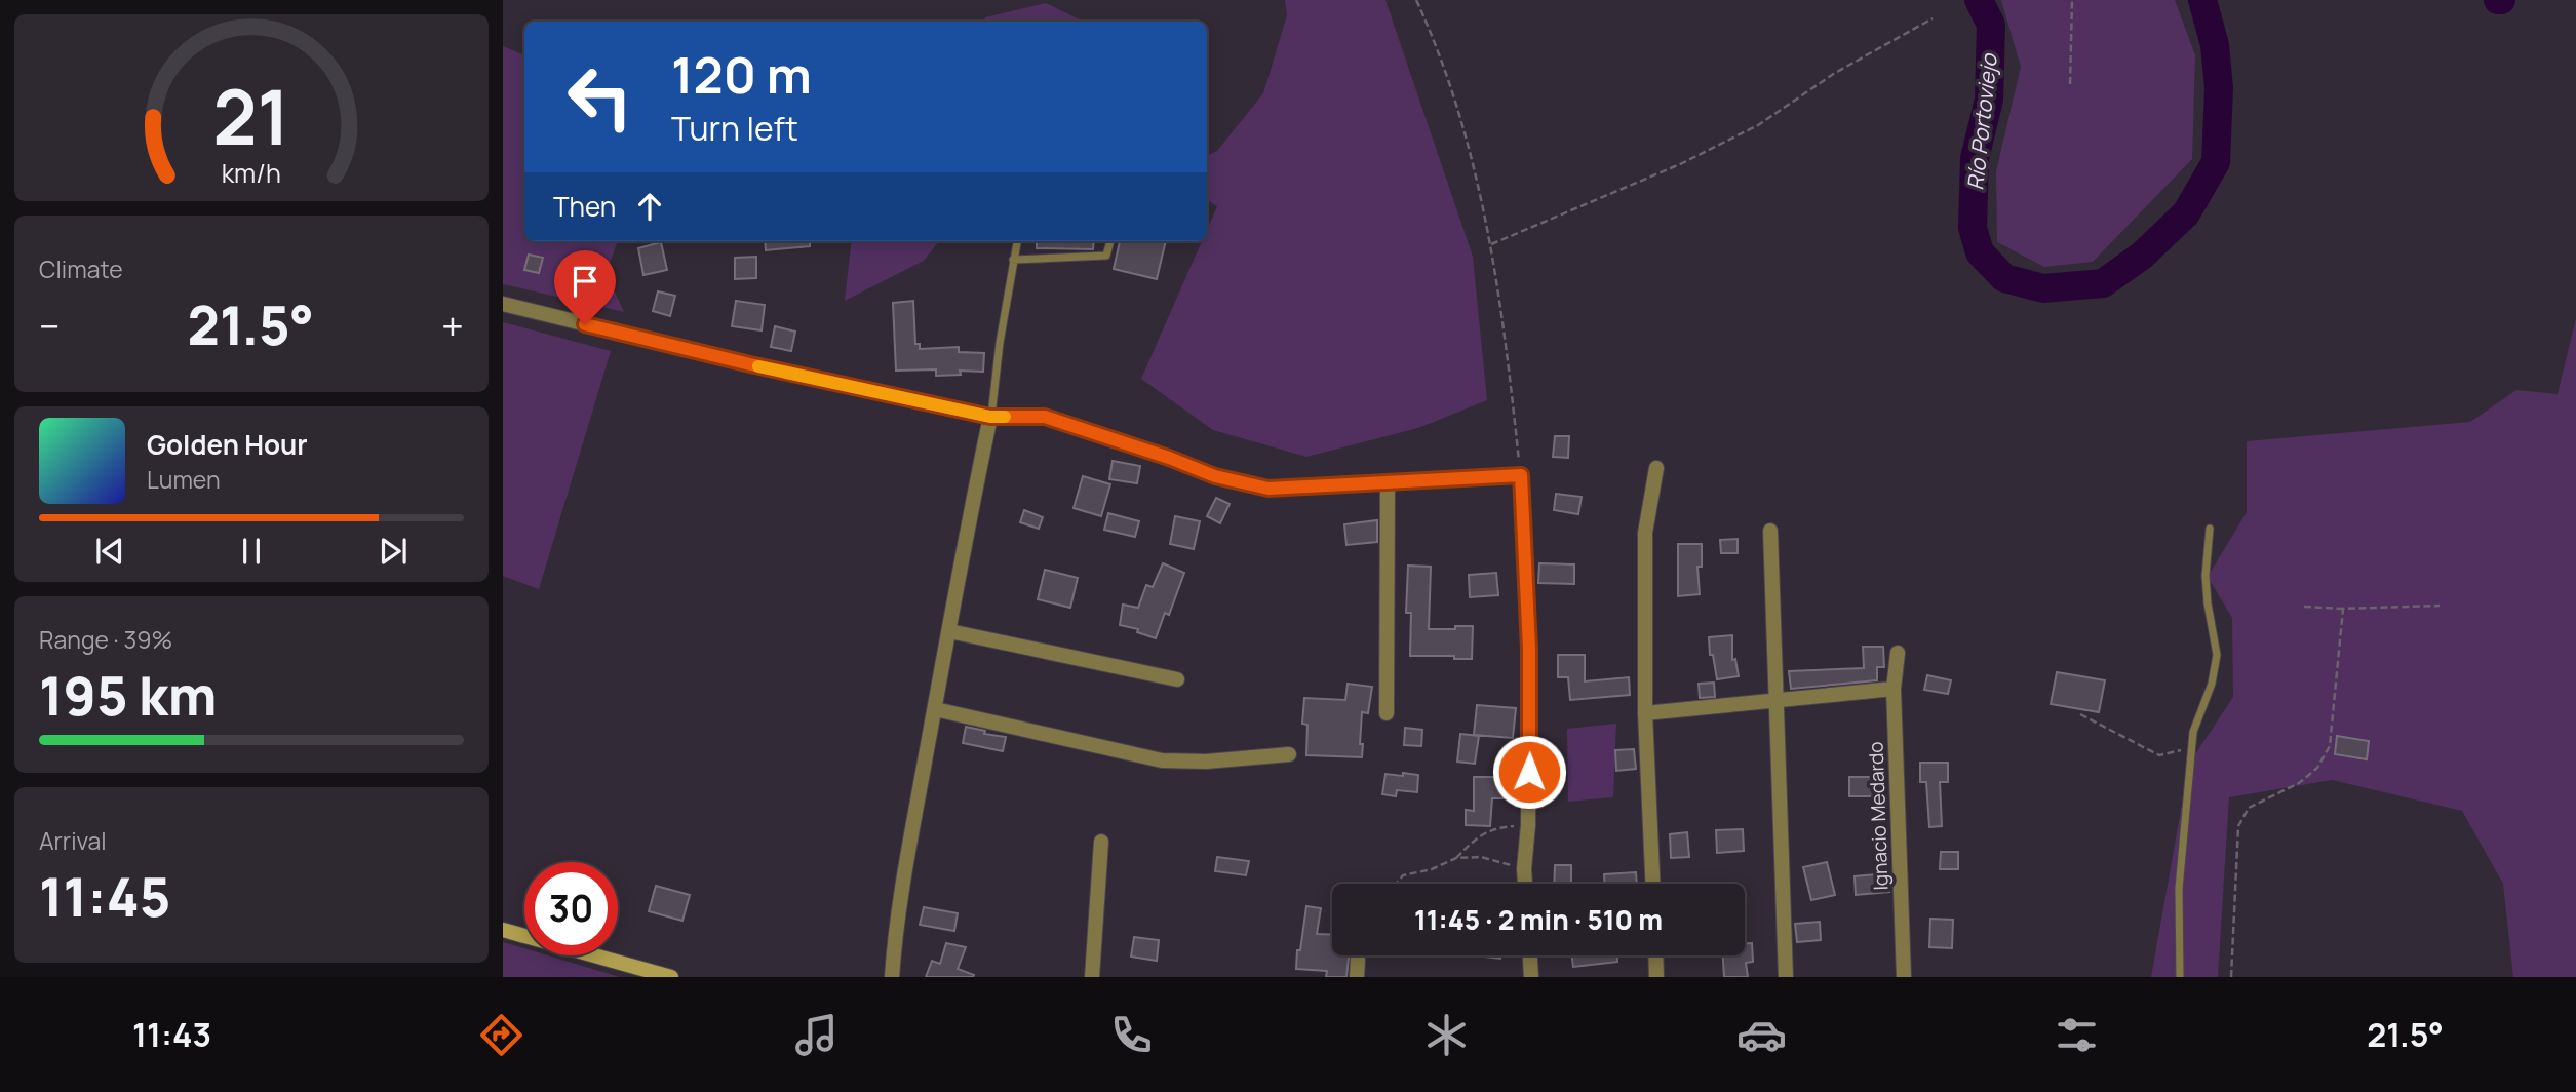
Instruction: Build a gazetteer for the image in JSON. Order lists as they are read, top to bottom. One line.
{"streets":{"street":["Ignacio Medardo"]},"water":["Río Portoviejo"],"page":{"turn":["120 m","Turn left"],"then":"Then","tile":["Climate",["Range · 39%","195 km"],["Arrival","11:45"]],"heat":["−","21.5°","+"],"song":["Golden Hour","Lumen"],"limit":"30","trip":"11:45 · 2 min · 510 m","tabs":["11:43","21.5°"],"gauge":["21","km/h"]}}
